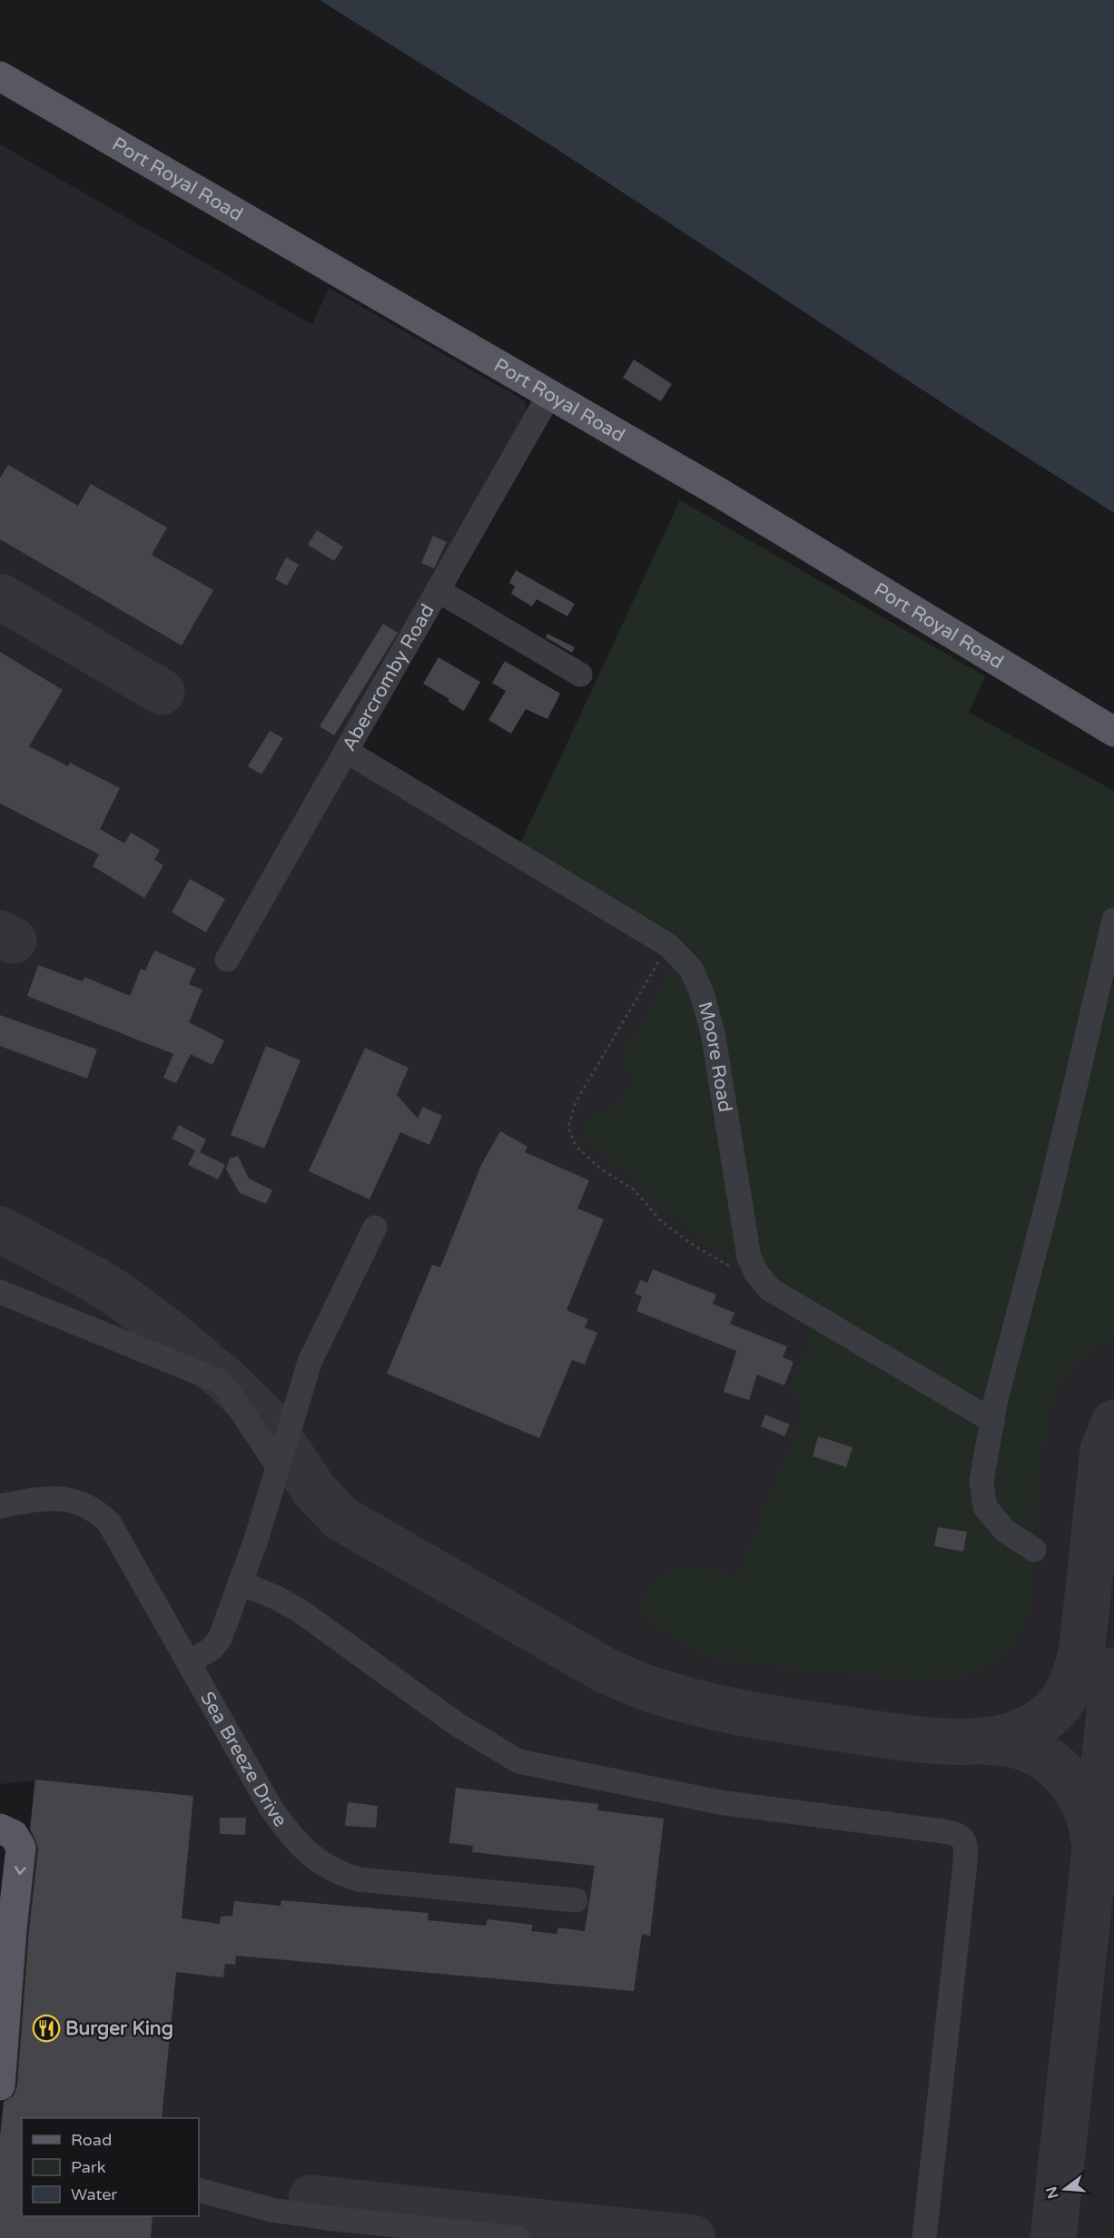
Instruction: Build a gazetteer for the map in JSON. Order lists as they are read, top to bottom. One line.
{"streets":{"main road":["Port Royal Road"],"street":["Abercromby Road","Moore Road","Sea Breeze Drive"]},"crossings":[["Port Royal Road","Abercromby Road"],["Abercromby Road","Moore Road"]],"places":{"restaurant":["Burger King"]},"legend":["Road","Park","Water"],"north":"left"}
